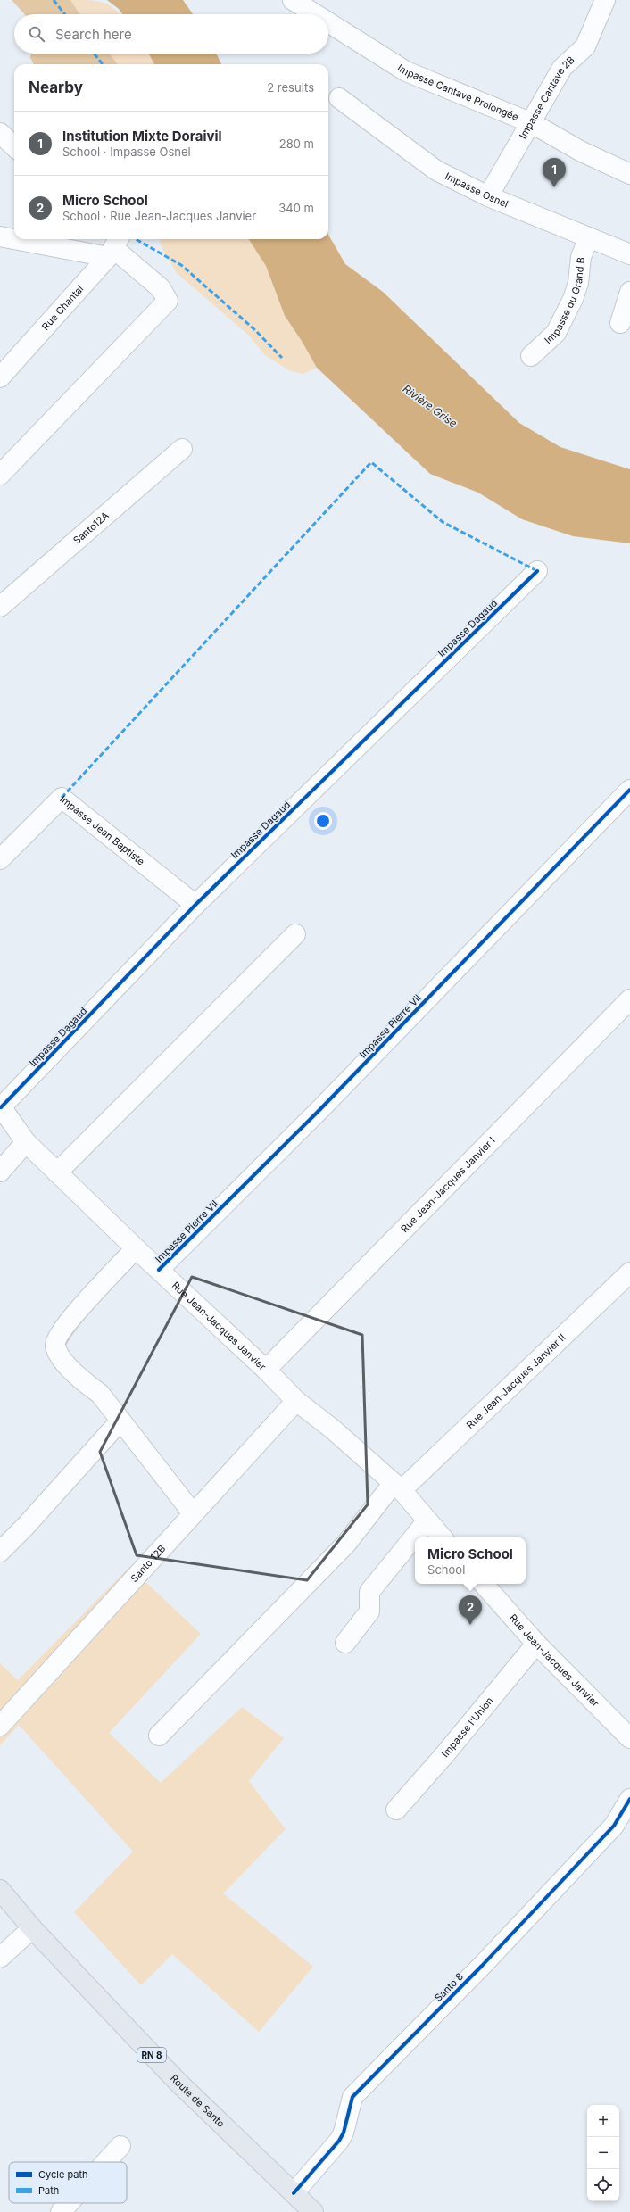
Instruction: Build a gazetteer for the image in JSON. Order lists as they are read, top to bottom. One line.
{"streets":{"main road":["RN 8","Route de Santo"],"street":["Impasse Cantave Prolongée","Impasse Cantave 2B","Impasse Osnel","Impasse du Grand B","Rue Chantal","Santo12A","Impasse Dagaud","Impasse Jean Baptiste","Impasse Pierre Vil","Rue Jean-Jacques Janvier I","Rue Jean-Jacques Janvier","Rue Jean-Jacques Janvier II","Santo 12B","Impasse l'Union","Santo 8"]},"crossings":[["Impasse Cantave Prolongée","Impasse Cantave 2B"],["Impasse Cantave 2B","Impasse Osnel"],["Impasse Osnel","Impasse du Grand B"],["Impasse Dagaud","Impasse Jean Baptiste"],["Impasse Dagaud","Rue Jean-Jacques Janvier"],["Impasse Pierre Vil","Rue Jean-Jacques Janvier"],["Rue Jean-Jacques Janvier I","Rue Jean-Jacques Janvier"],["Rue Jean-Jacques Janvier","Rue Jean-Jacques Janvier II"],["Rue Jean-Jacques Janvier","Santo 12B"],["Rue Jean-Jacques Janvier","Impasse l'Union"],["Santo 8","Route de Santo"]],"water":["Rivière Grise"],"legend":["Cycle path","Path"],"page":{"search":"Search here","heading":["Nearby","2 results"],"list":[{"mark":"1","name":"Institution Mixte Doraivil","note":"School · Impasse Osnel","value":"280 m"},{"mark":"2","name":"Micro School","note":"School · Rue Jean-Jacques Janvier","value":"340 m"}],"pins":["1","2"],"popup":["Micro School","School"],"map_buttons":["+","−"]}}
